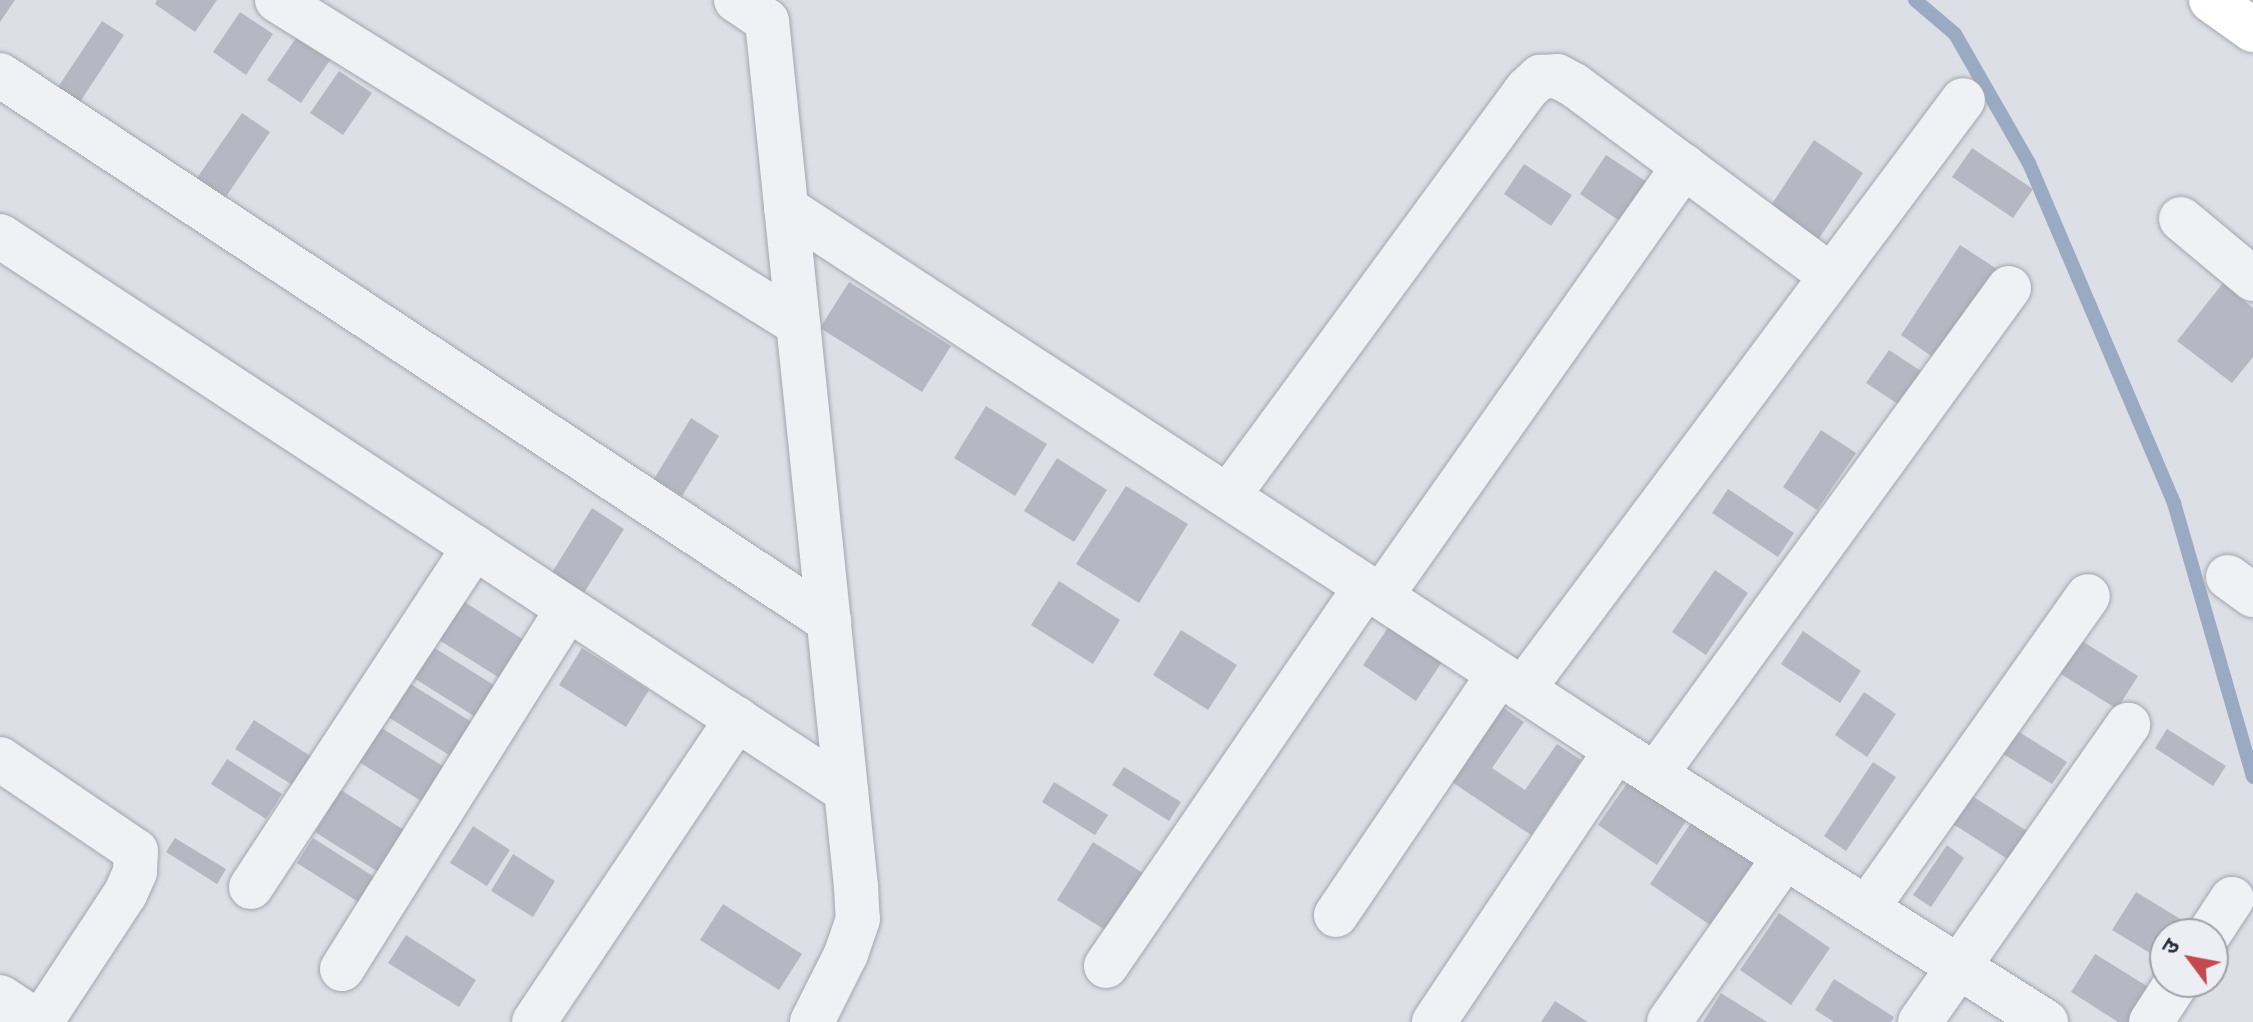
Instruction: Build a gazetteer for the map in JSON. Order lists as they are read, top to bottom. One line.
{"north":"top left"}
